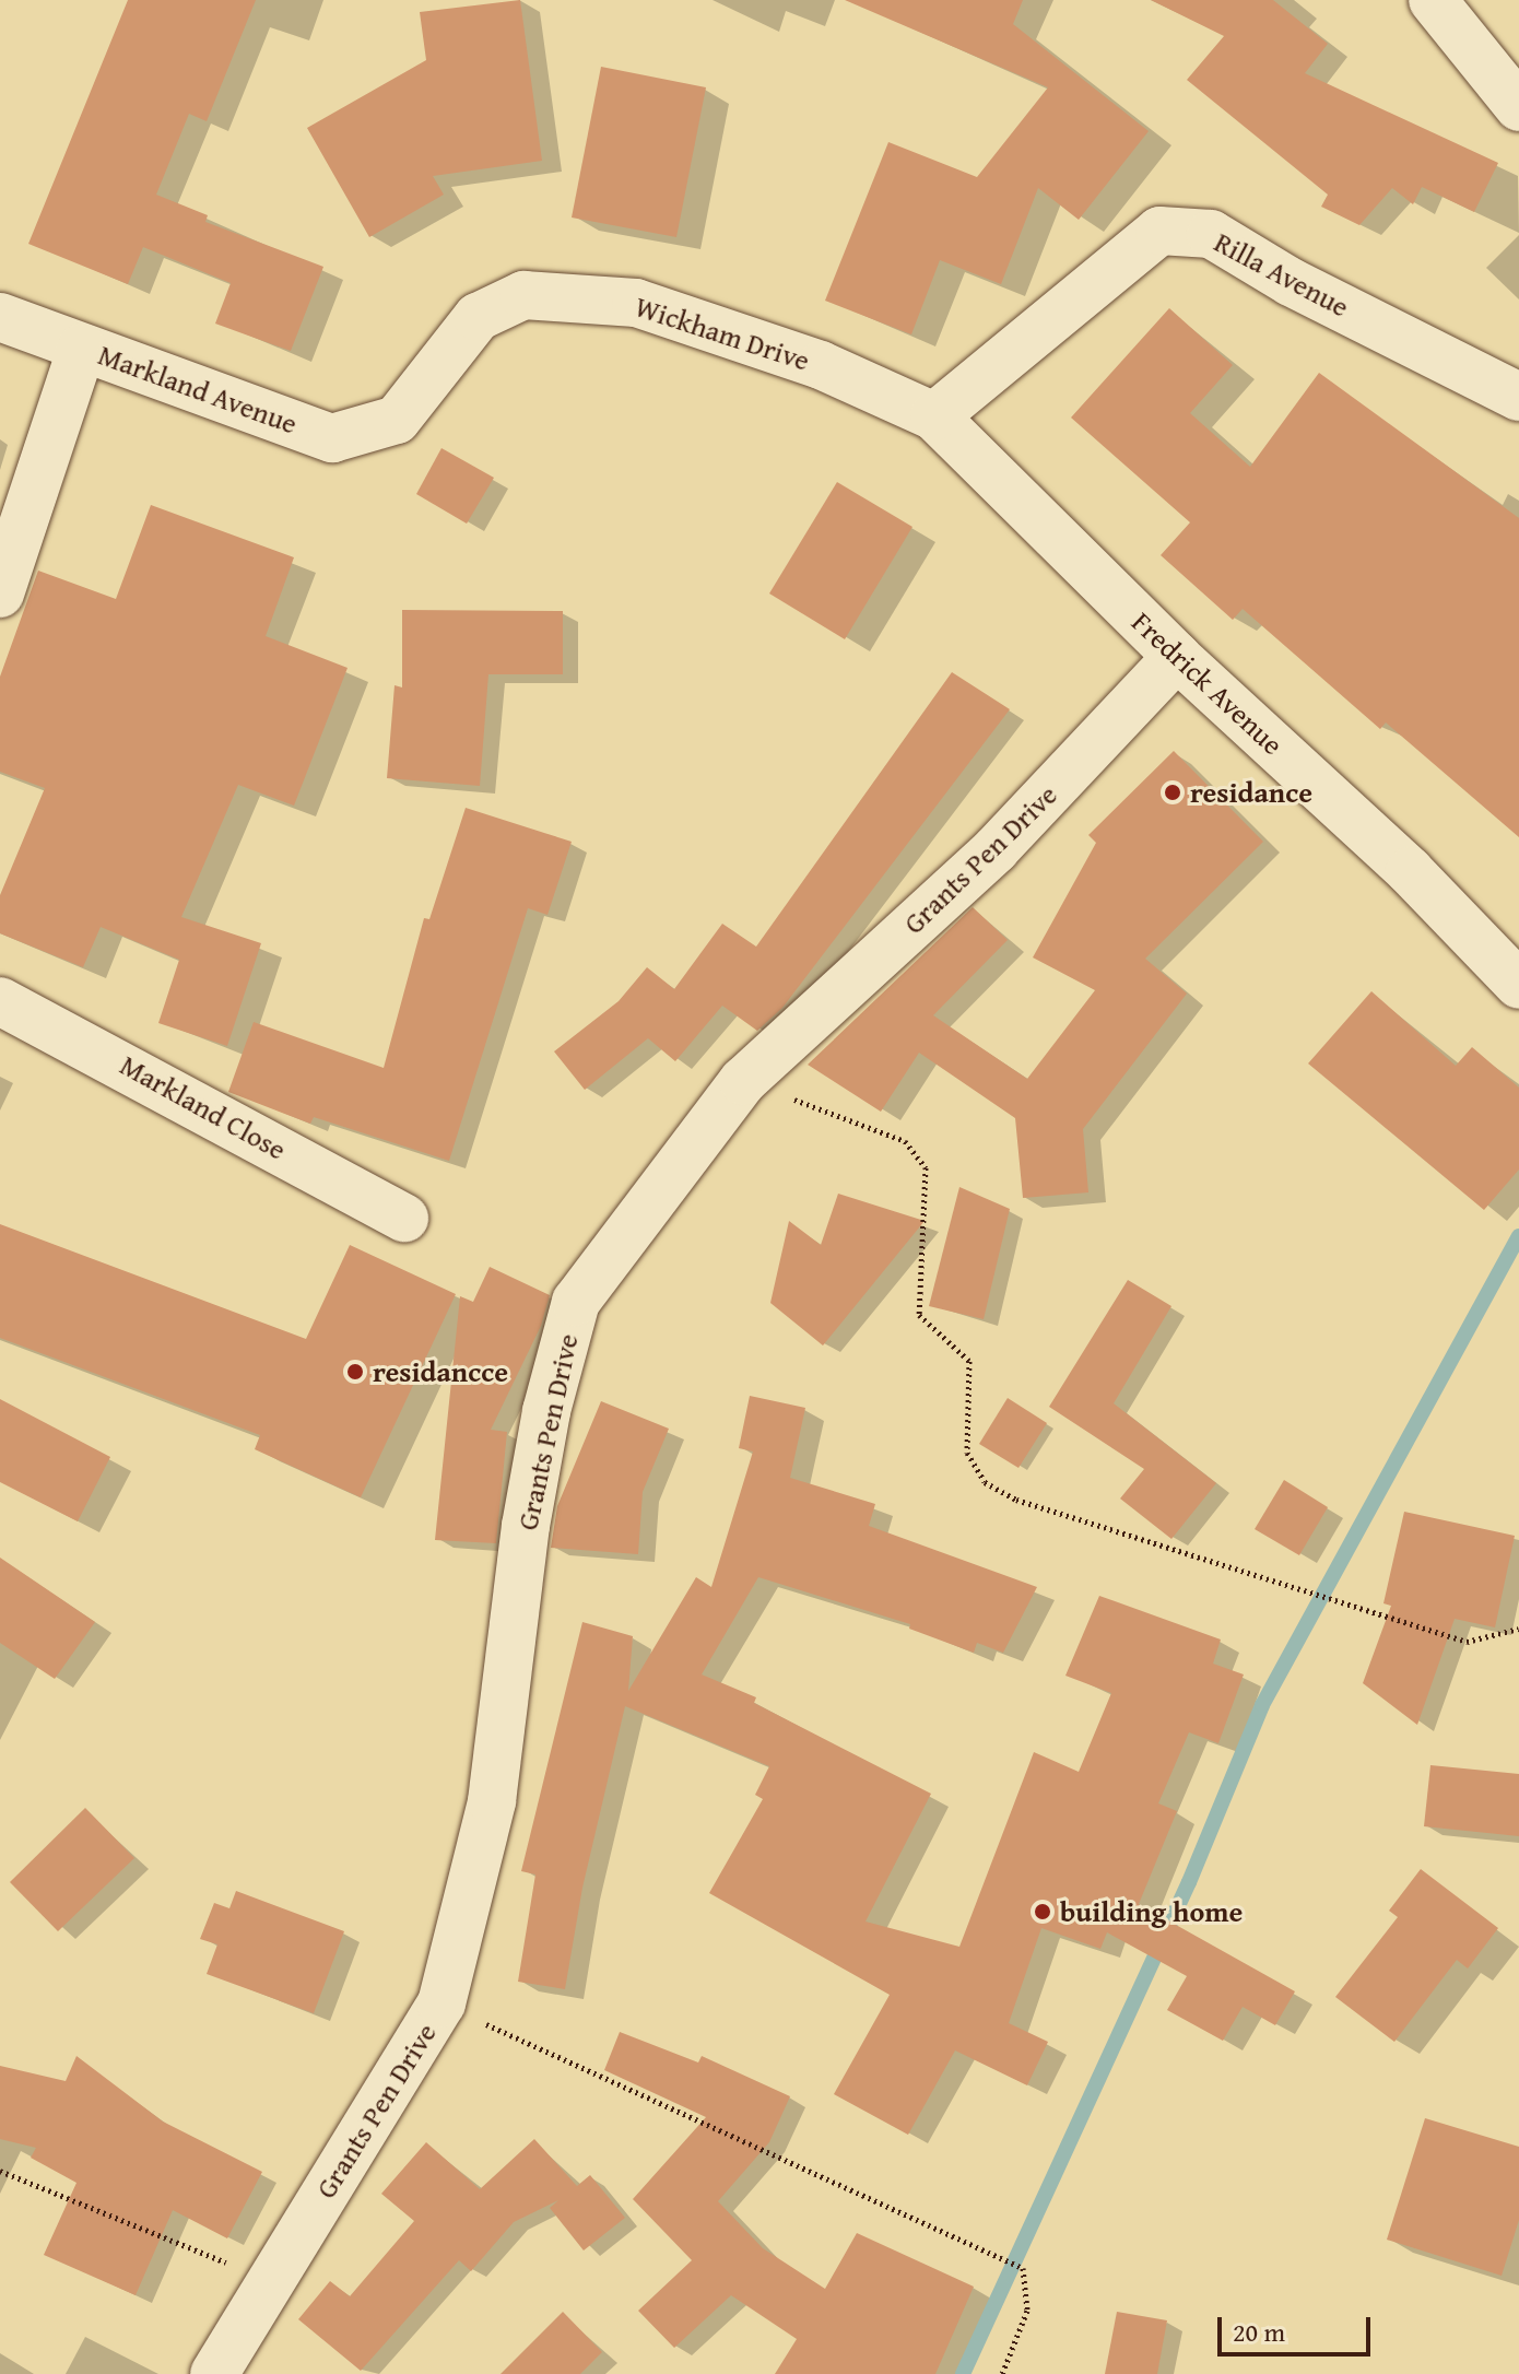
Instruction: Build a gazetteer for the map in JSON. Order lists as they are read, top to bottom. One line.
{"streets":{"street":["Rilla Avenue","Wickham Drive","Markland Avenue","Fredrick Avenue","Grants Pen Drive","Markland Close"]},"crossings":[["Rilla Avenue","Wickham Drive"],["Rilla Avenue","Fredrick Avenue"],["Wickham Drive","Markland Avenue"],["Wickham Drive","Fredrick Avenue"],["Fredrick Avenue","Grants Pen Drive"]],"places":["residance","residancce","building home"],"scale_bar":"20 m"}
